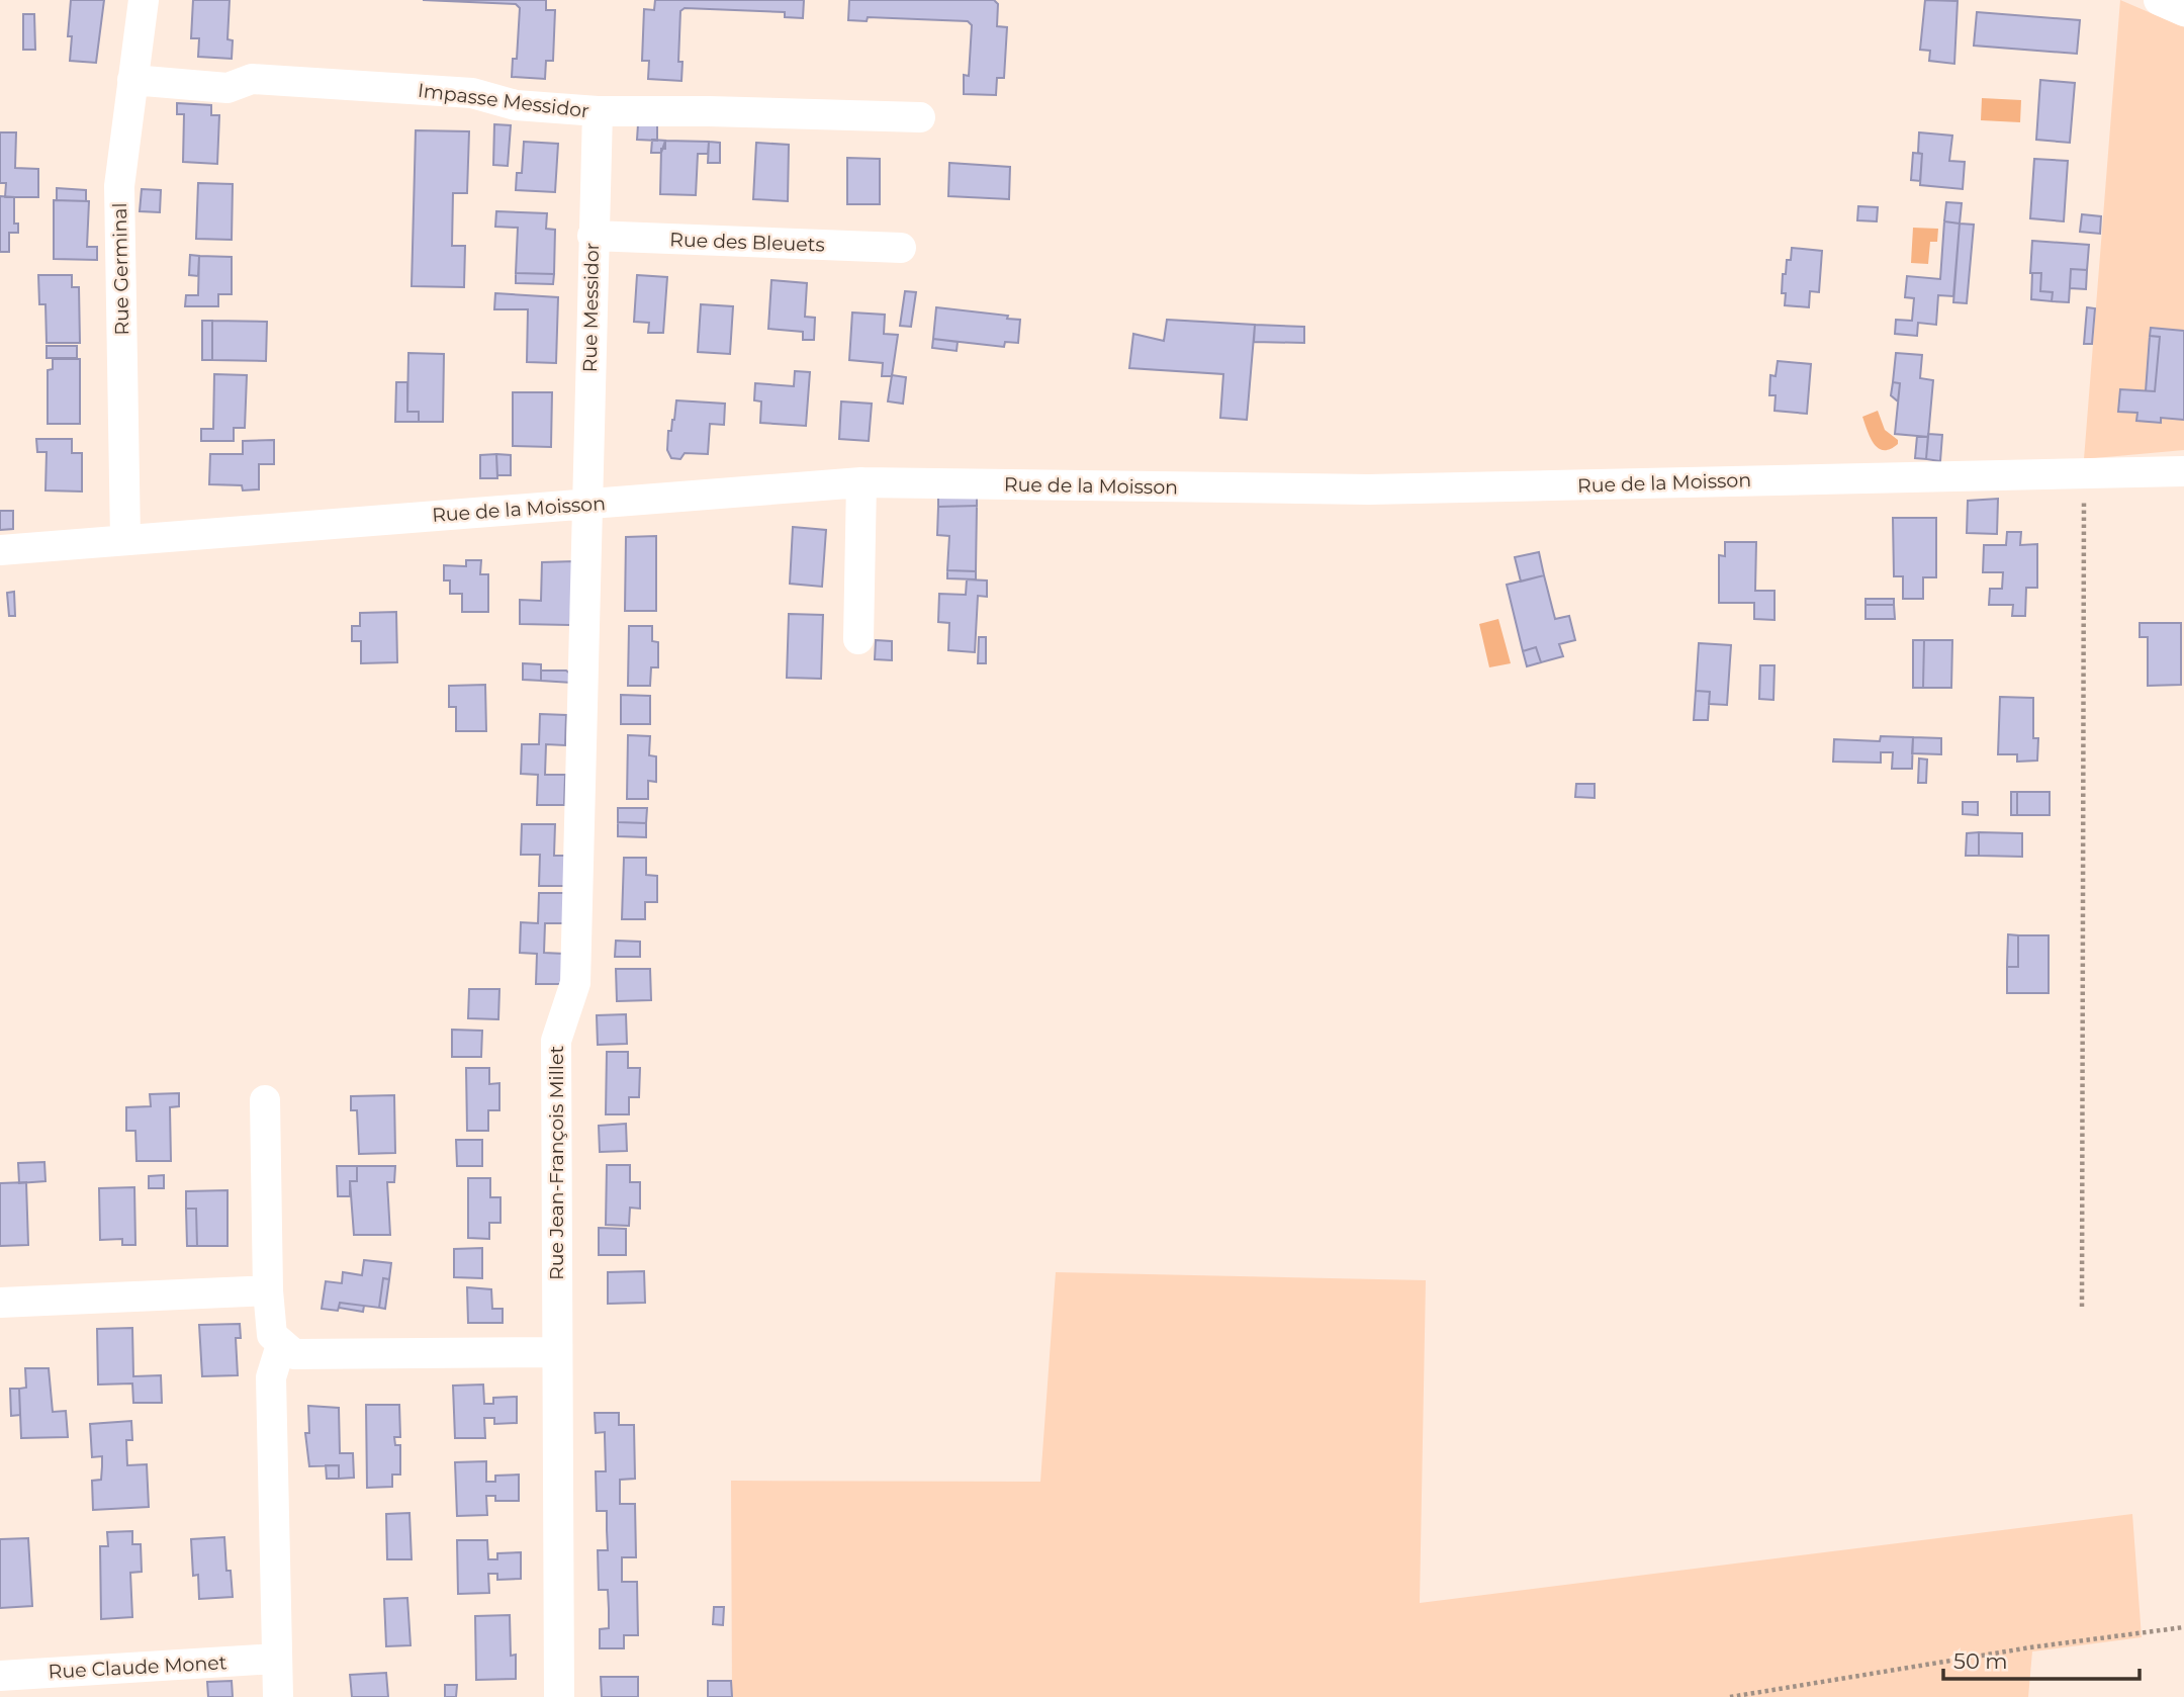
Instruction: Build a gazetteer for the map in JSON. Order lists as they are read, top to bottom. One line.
{"streets":{"street":["Impasse Messidor","Rue des Bleuets","Rue Germinal","Rue Messidor","Rue de la Moisson","Rue Jean-François Millet","Rue Claude Monet"]},"crossings":[["Impasse Messidor","Rue Germinal"],["Impasse Messidor","Rue Messidor"],["Rue des Bleuets","Rue Messidor"],["Rue Germinal","Rue de la Moisson"],["Rue Messidor","Rue de la Moisson"],["Rue Messidor","Rue Jean-François Millet"],["Rue de la Moisson","Rue Jean-François Millet"]],"scale_bar":"50 m"}
